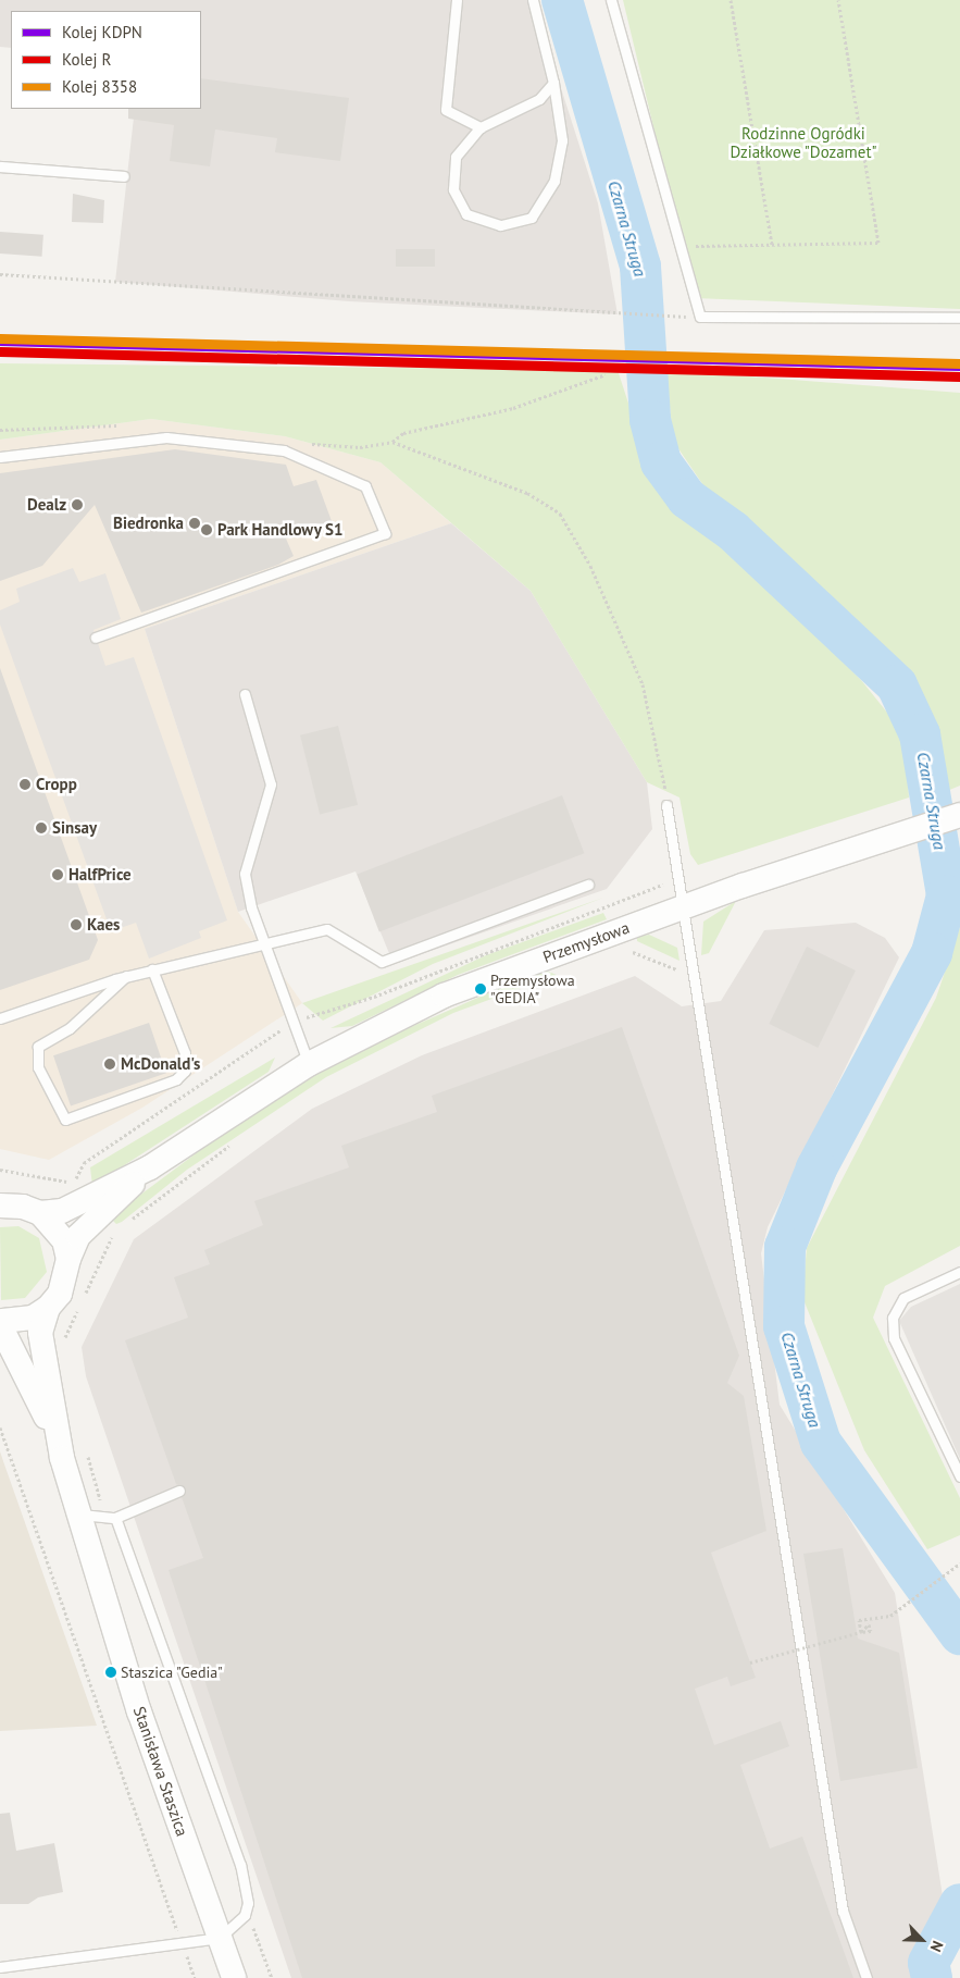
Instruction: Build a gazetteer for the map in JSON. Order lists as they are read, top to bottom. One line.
{"streets":{"street":["Przemysłowa","Stanisława Staszica"]},"crossings":[["Przemysłowa","Stanisława Staszica"]],"water":["Czarna Struga"],"parks":["Rodzinne Ogródki Działkowe \"Dozamet\""],"places":["Dealz","Biedronka","Park Handlowy S1","Cropp","Sinsay","HalfPrice","Kaes","Przemysłowa \"GEDIA\"","McDonald's","Staszica \"Gedia\""],"lines":["rail line 8358","rail line KDPN","rail line R"],"legend":["Kolej KDPN","Kolej R","Kolej 8358"],"north":"bottom right"}
